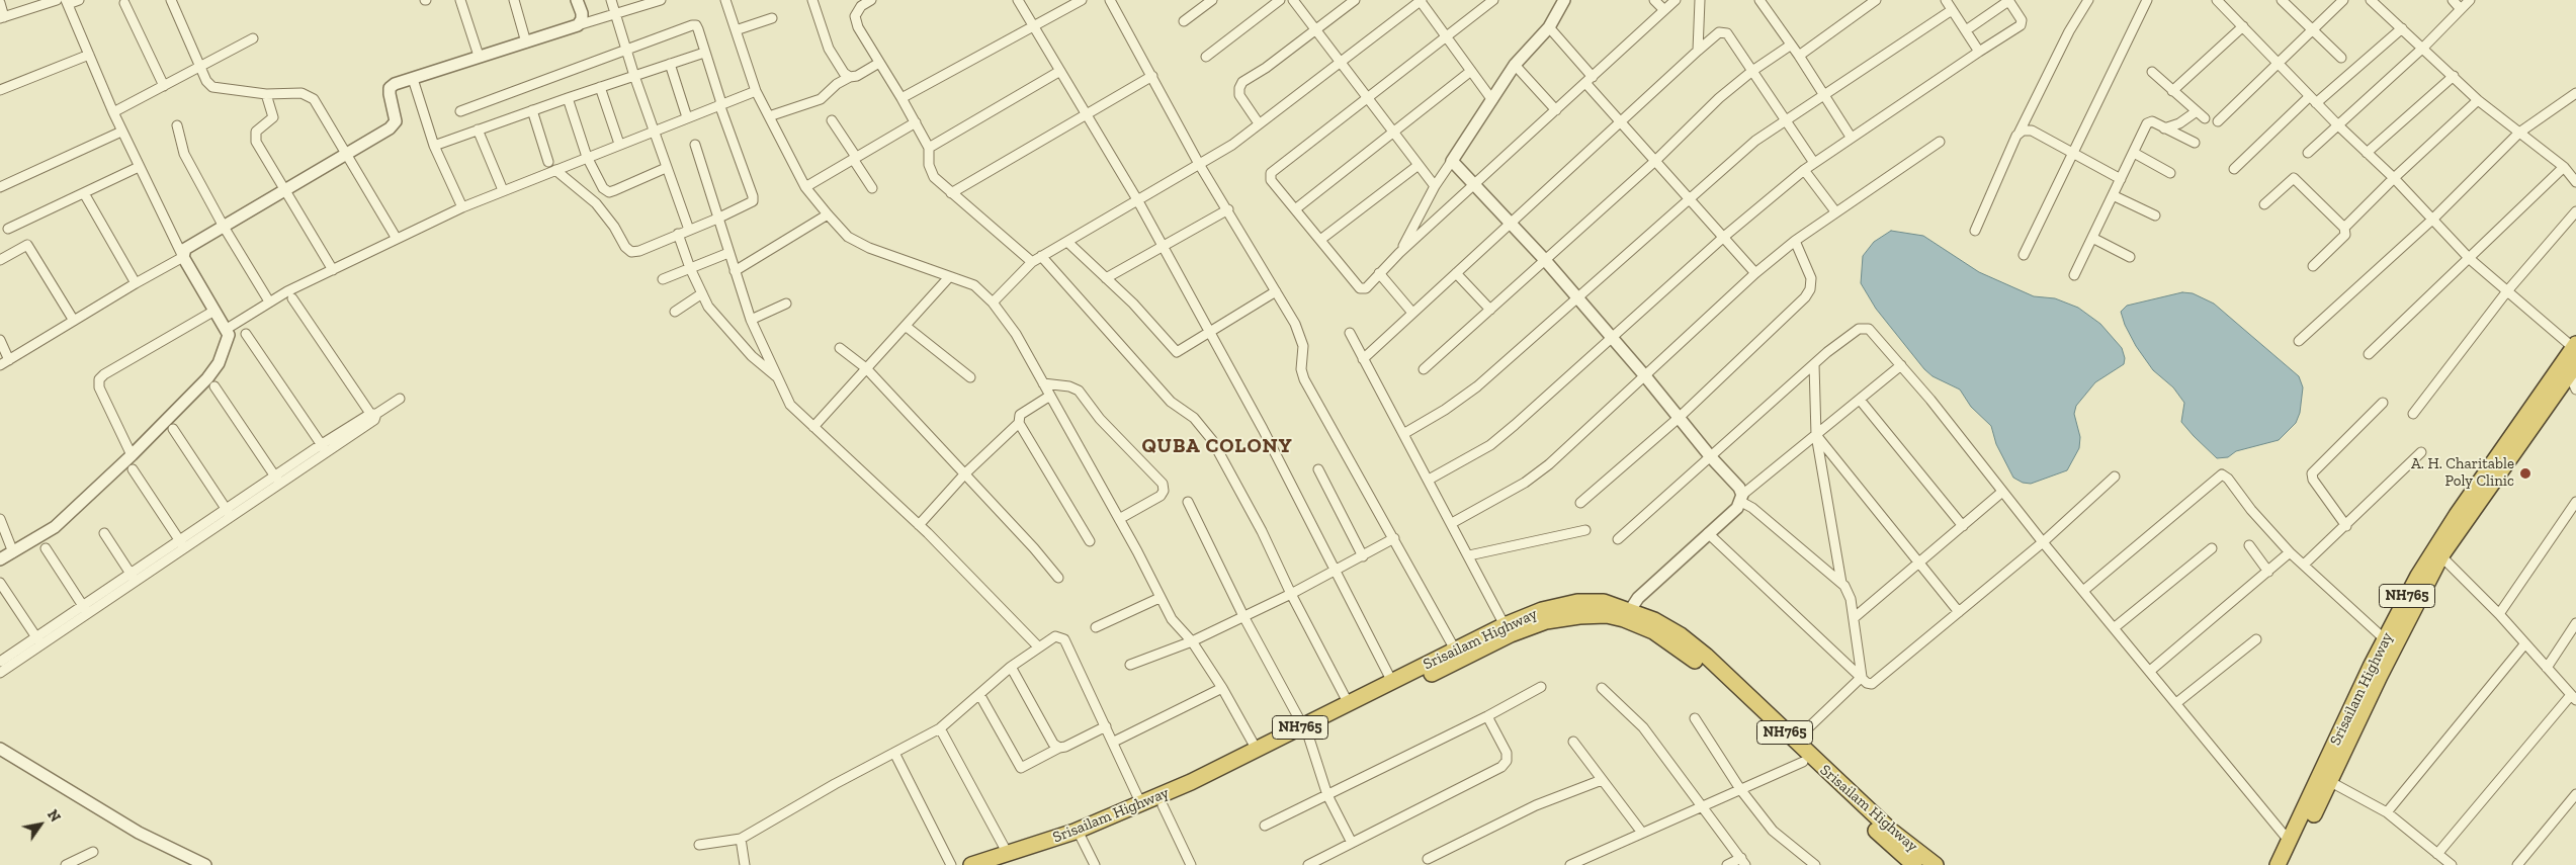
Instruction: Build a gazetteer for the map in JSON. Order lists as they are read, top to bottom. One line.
{"streets":{"highway":["NH765","Srisailam Highway"]},"districts":["QUBA COLONY"],"places":["A. H. Charitable Poly Clinic"],"north":"top right"}
